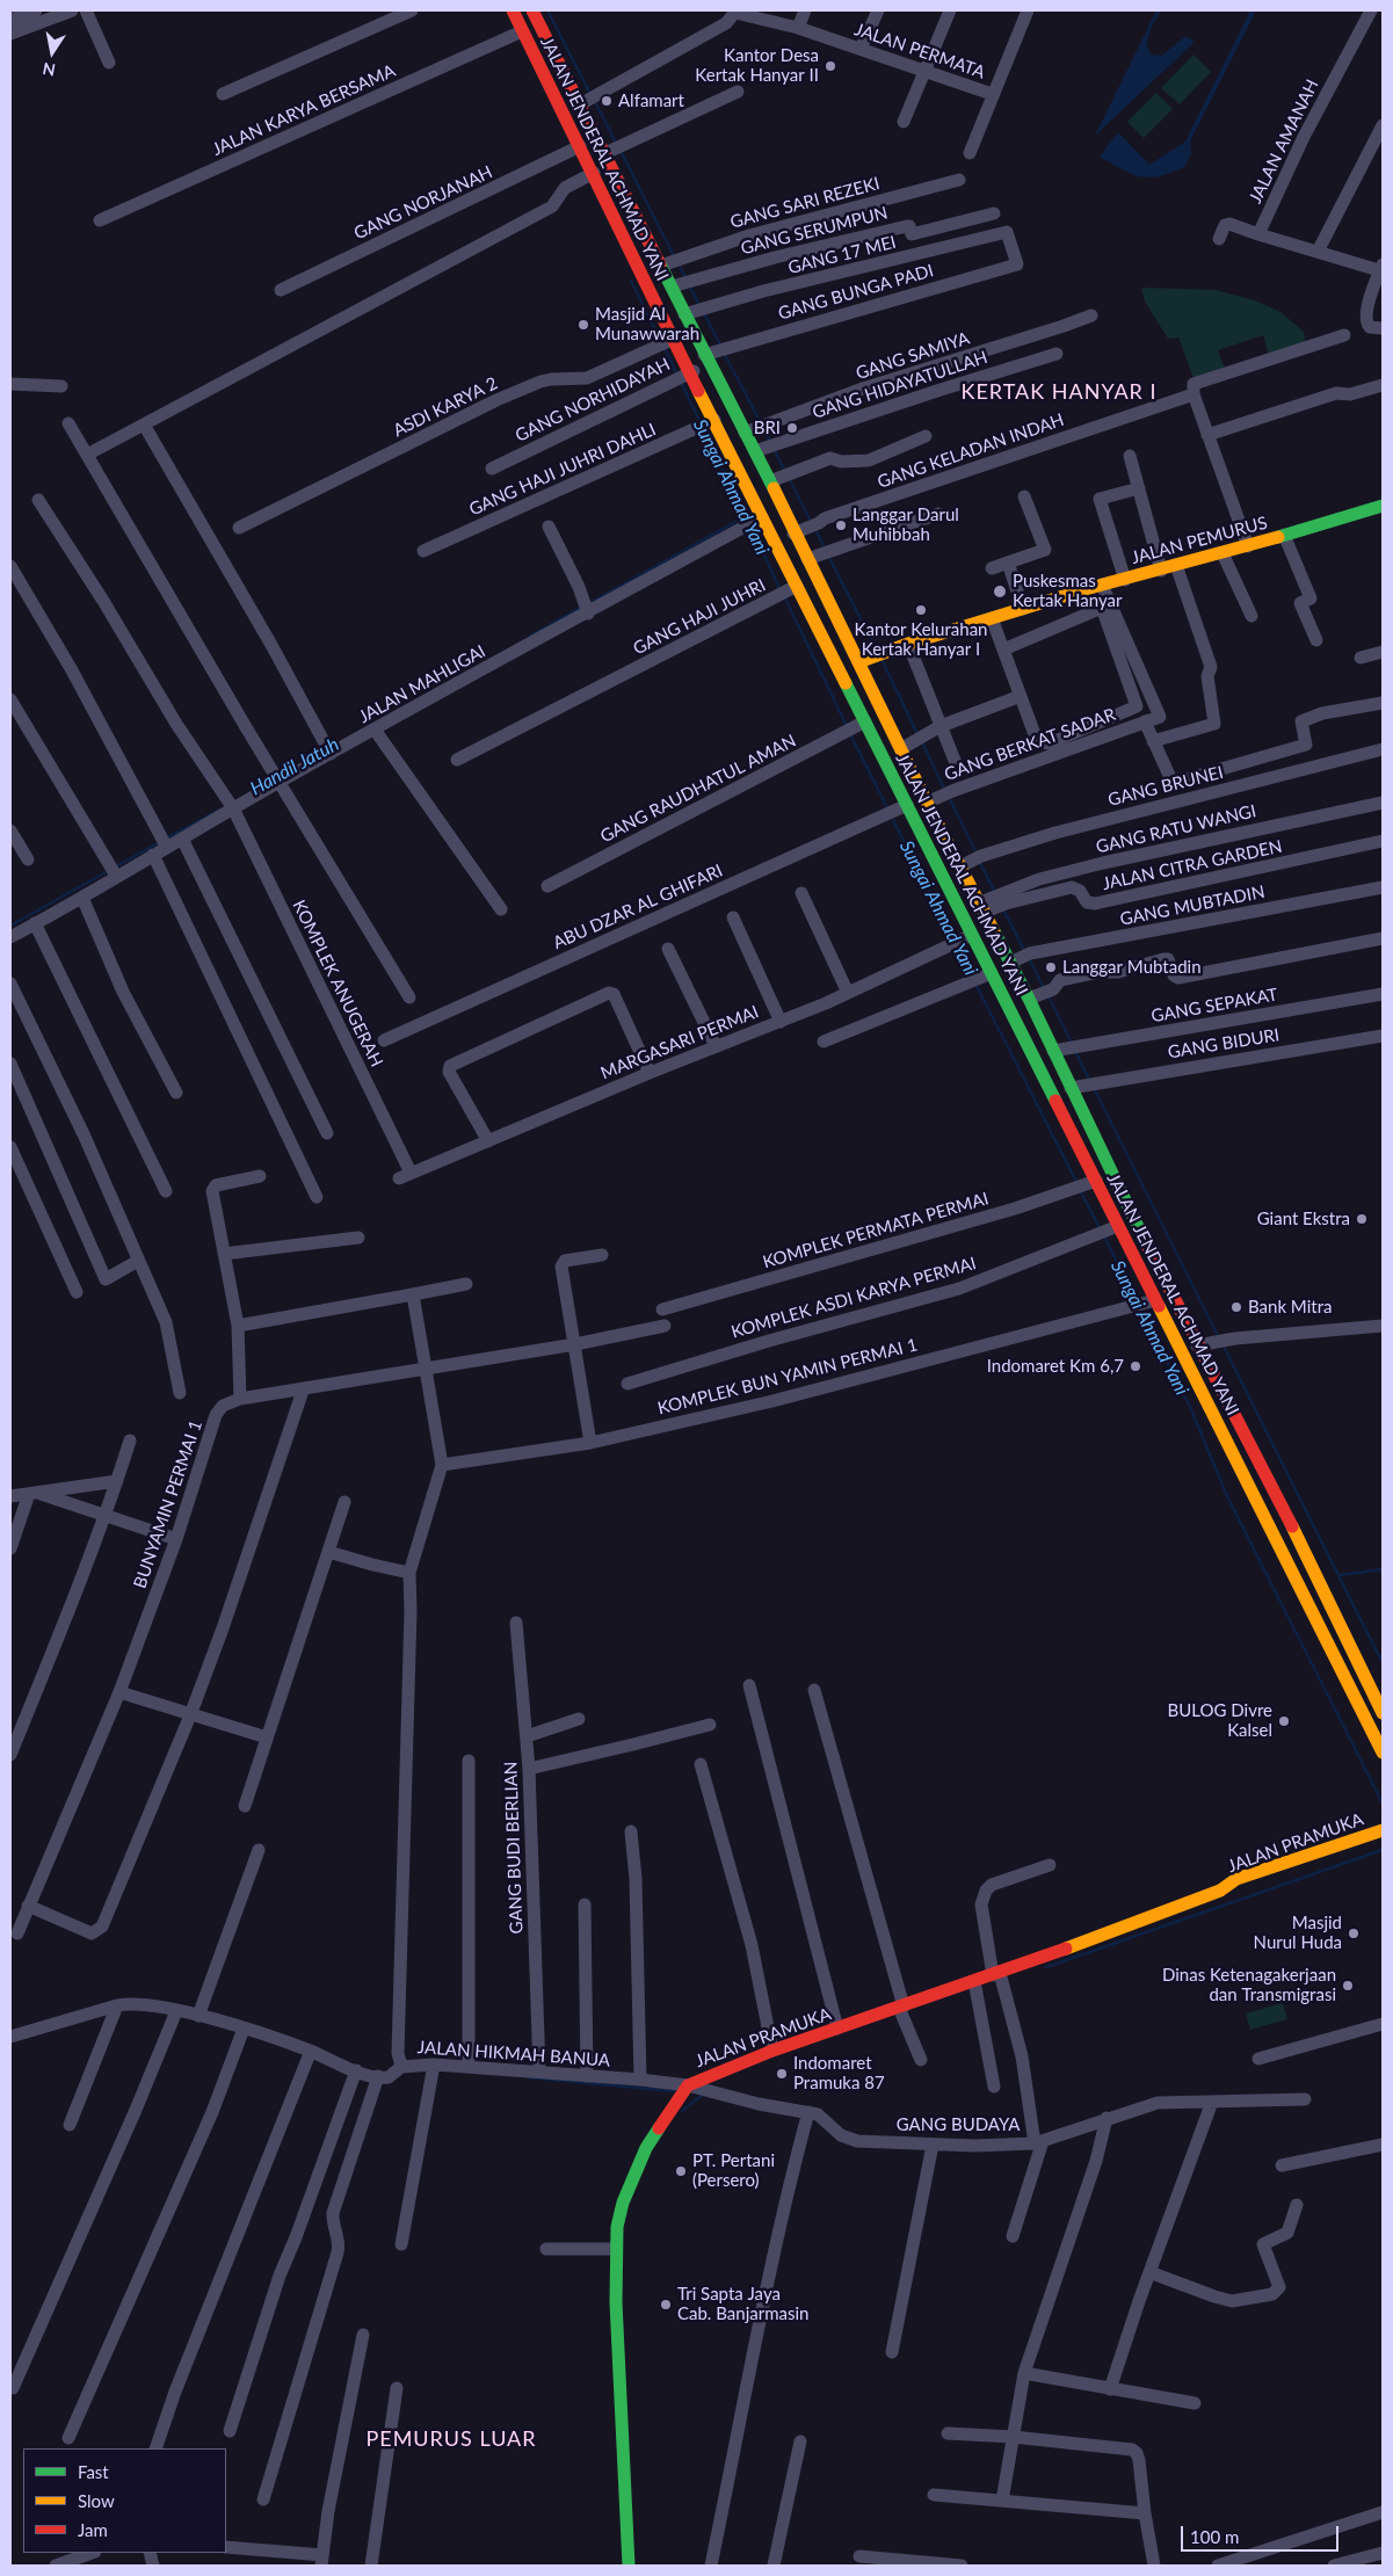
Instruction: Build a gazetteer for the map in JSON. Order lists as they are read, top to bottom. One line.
{"streets":{"main road":["JALAN JENDERAL ACHMAD YANI","JALAN PEMURUS","JALAN PRAMUKA"],"street":["JALAN PERMATA","JALAN KARYA BERSAMA","JALAN AMANAH","GANG NORJANAH","GANG SARI REZEKI","GANG SERUMPUN","GANG 17 MEI","GANG BUNGA PADI","GANG SAMIYA","GANG HIDAYATULLAH","GANG NORHIDAYAH","ASDI KARYA 2","GANG KELADAN INDAH","GANG HAJI JUHRI DAHLI","GANG HAJI JUHRI","JALAN MAHLIGAI","GANG BERKAT SADAR","GANG BRUNEI","GANG RAUDHATUL AMAN","GANG RATU WANGI","JALAN CITRA GARDEN","GANG MUBTADIN","ABU DZAR AL GHIFARI","KOMPLEK ANUGERAH","GANG SEPAKAT","MARGASARI PERMAI","GANG BIDURI","KOMPLEK PERMATA PERMAI","KOMPLEK ASDI KARYA PERMAI","KOMPLEK BUN YAMIN PERMAI 1","BUNYAMIN PERMAI 1","GANG BUDI BERLIAN","JALAN HIKMAH BANUA","GANG BUDAYA"]},"crossings":[["JALAN KARYA BERSAMA","JALAN JENDERAL ACHMAD YANI"],["JALAN JENDERAL ACHMAD YANI","GANG NORJANAH"],["JALAN JENDERAL ACHMAD YANI","GANG SARI REZEKI"],["JALAN JENDERAL ACHMAD YANI","GANG SERUMPUN"],["JALAN JENDERAL ACHMAD YANI","GANG 17 MEI"],["JALAN JENDERAL ACHMAD YANI","GANG BUNGA PADI"],["JALAN JENDERAL ACHMAD YANI","GANG SAMIYA"],["JALAN JENDERAL ACHMAD YANI","GANG HIDAYATULLAH"],["JALAN JENDERAL ACHMAD YANI","GANG NORHIDAYAH"],["JALAN JENDERAL ACHMAD YANI","ASDI KARYA 2"],["JALAN JENDERAL ACHMAD YANI","GANG KELADAN INDAH"],["JALAN JENDERAL ACHMAD YANI","GANG HAJI JUHRI DAHLI"],["JALAN JENDERAL ACHMAD YANI","JALAN PEMURUS"],["JALAN JENDERAL ACHMAD YANI","GANG HAJI JUHRI"],["JALAN JENDERAL ACHMAD YANI","JALAN MAHLIGAI"],["JALAN JENDERAL ACHMAD YANI","GANG BERKAT SADAR"],["JALAN JENDERAL ACHMAD YANI","GANG BRUNEI"],["JALAN JENDERAL ACHMAD YANI","GANG RAUDHATUL AMAN"],["JALAN JENDERAL ACHMAD YANI","GANG RATU WANGI"],["JALAN JENDERAL ACHMAD YANI","GANG MUBTADIN"],["JALAN JENDERAL ACHMAD YANI","ABU DZAR AL GHIFARI"],["JALAN JENDERAL ACHMAD YANI","GANG SEPAKAT"],["JALAN JENDERAL ACHMAD YANI","MARGASARI PERMAI"],["JALAN JENDERAL ACHMAD YANI","GANG BIDURI"],["JALAN JENDERAL ACHMAD YANI","KOMPLEK PERMATA PERMAI"],["JALAN JENDERAL ACHMAD YANI","KOMPLEK ASDI KARYA PERMAI"],["JALAN JENDERAL ACHMAD YANI","KOMPLEK BUN YAMIN PERMAI 1"],["GANG 17 MEI","GANG BUNGA PADI"],["GANG BUNGA PADI","GANG NORHIDAYAH"],["JALAN MAHLIGAI","KOMPLEK ANUGERAH"],["GANG RATU WANGI","JALAN CITRA GARDEN"],["KOMPLEK ANUGERAH","MARGASARI PERMAI"],["JALAN PRAMUKA","JALAN HIKMAH BANUA"],["JALAN PRAMUKA","GANG BUDAYA"],["GANG BUDI BERLIAN","JALAN HIKMAH BANUA"],["JALAN HIKMAH BANUA","GANG BUDAYA"]],"districts":["KERTAK HANYAR I","PEMURUS LUAR"],"water":["Sungai Ahmad Yani","Handil Jatuh"],"places":["Kantor Desa Kertak Hanyar II","Alfamart","Masjid Al Munawwarah","BRI","Langgar Darul Muhibbah","Puskesmas Kertak Hanyar","Kantor Kelurahan Kertak Hanyar I","Langgar Mubtadin","Giant Ekstra","Bank Mitra","Indomaret Km 6,7","BULOG Divre Kalsel","Masjid Nurul Huda","Dinas Ketenagakerjaan dan Transmigrasi","Indomaret Pramuka 87","PT. Pertani (Persero)","Tri Sapta Jaya Cab. Banjarmasin"],"legend":["Fast","Slow","Jam"],"scale_bar":"100 m","north":"bottom"}
